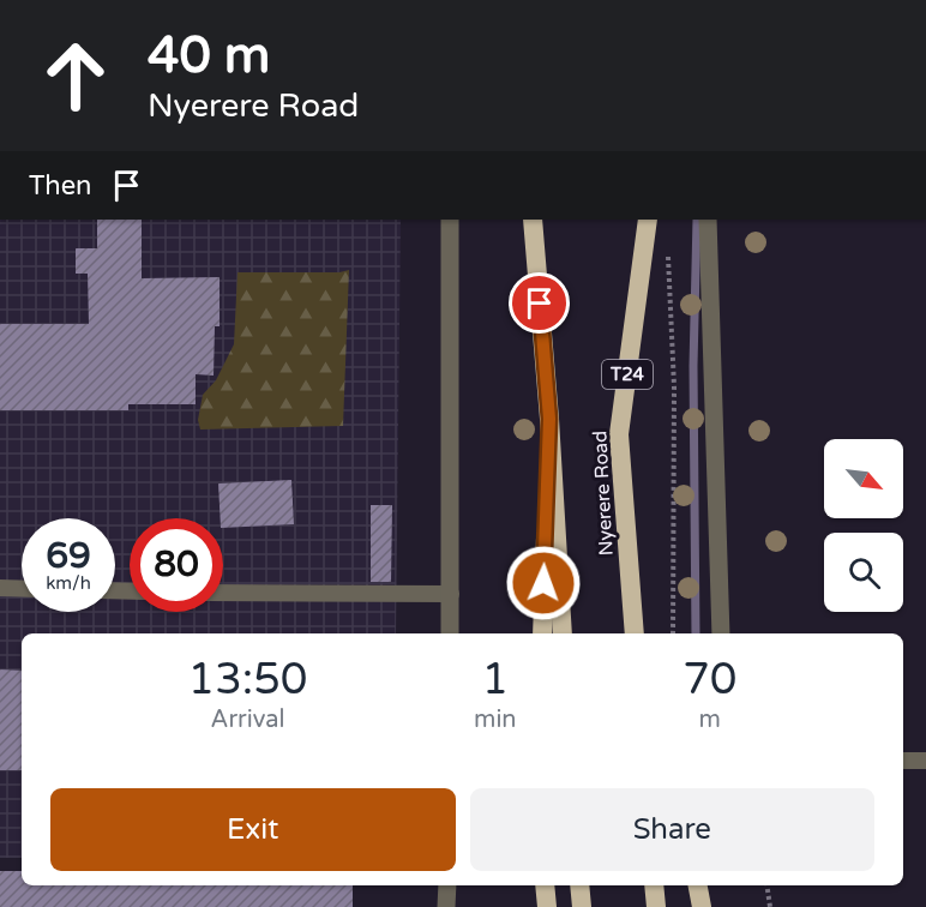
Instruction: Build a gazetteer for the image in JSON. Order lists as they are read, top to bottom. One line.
{"streets":{"highway":["T24","Nyerere Road"]},"north":"bottom right","page":{"turn":["40 m","Nyerere Road"],"then":"Then","speed":"69 km/h","limit":"80","eta":["13:50","Arrival","1","min","70","m"],"buttons":["Exit","Share"]}}
